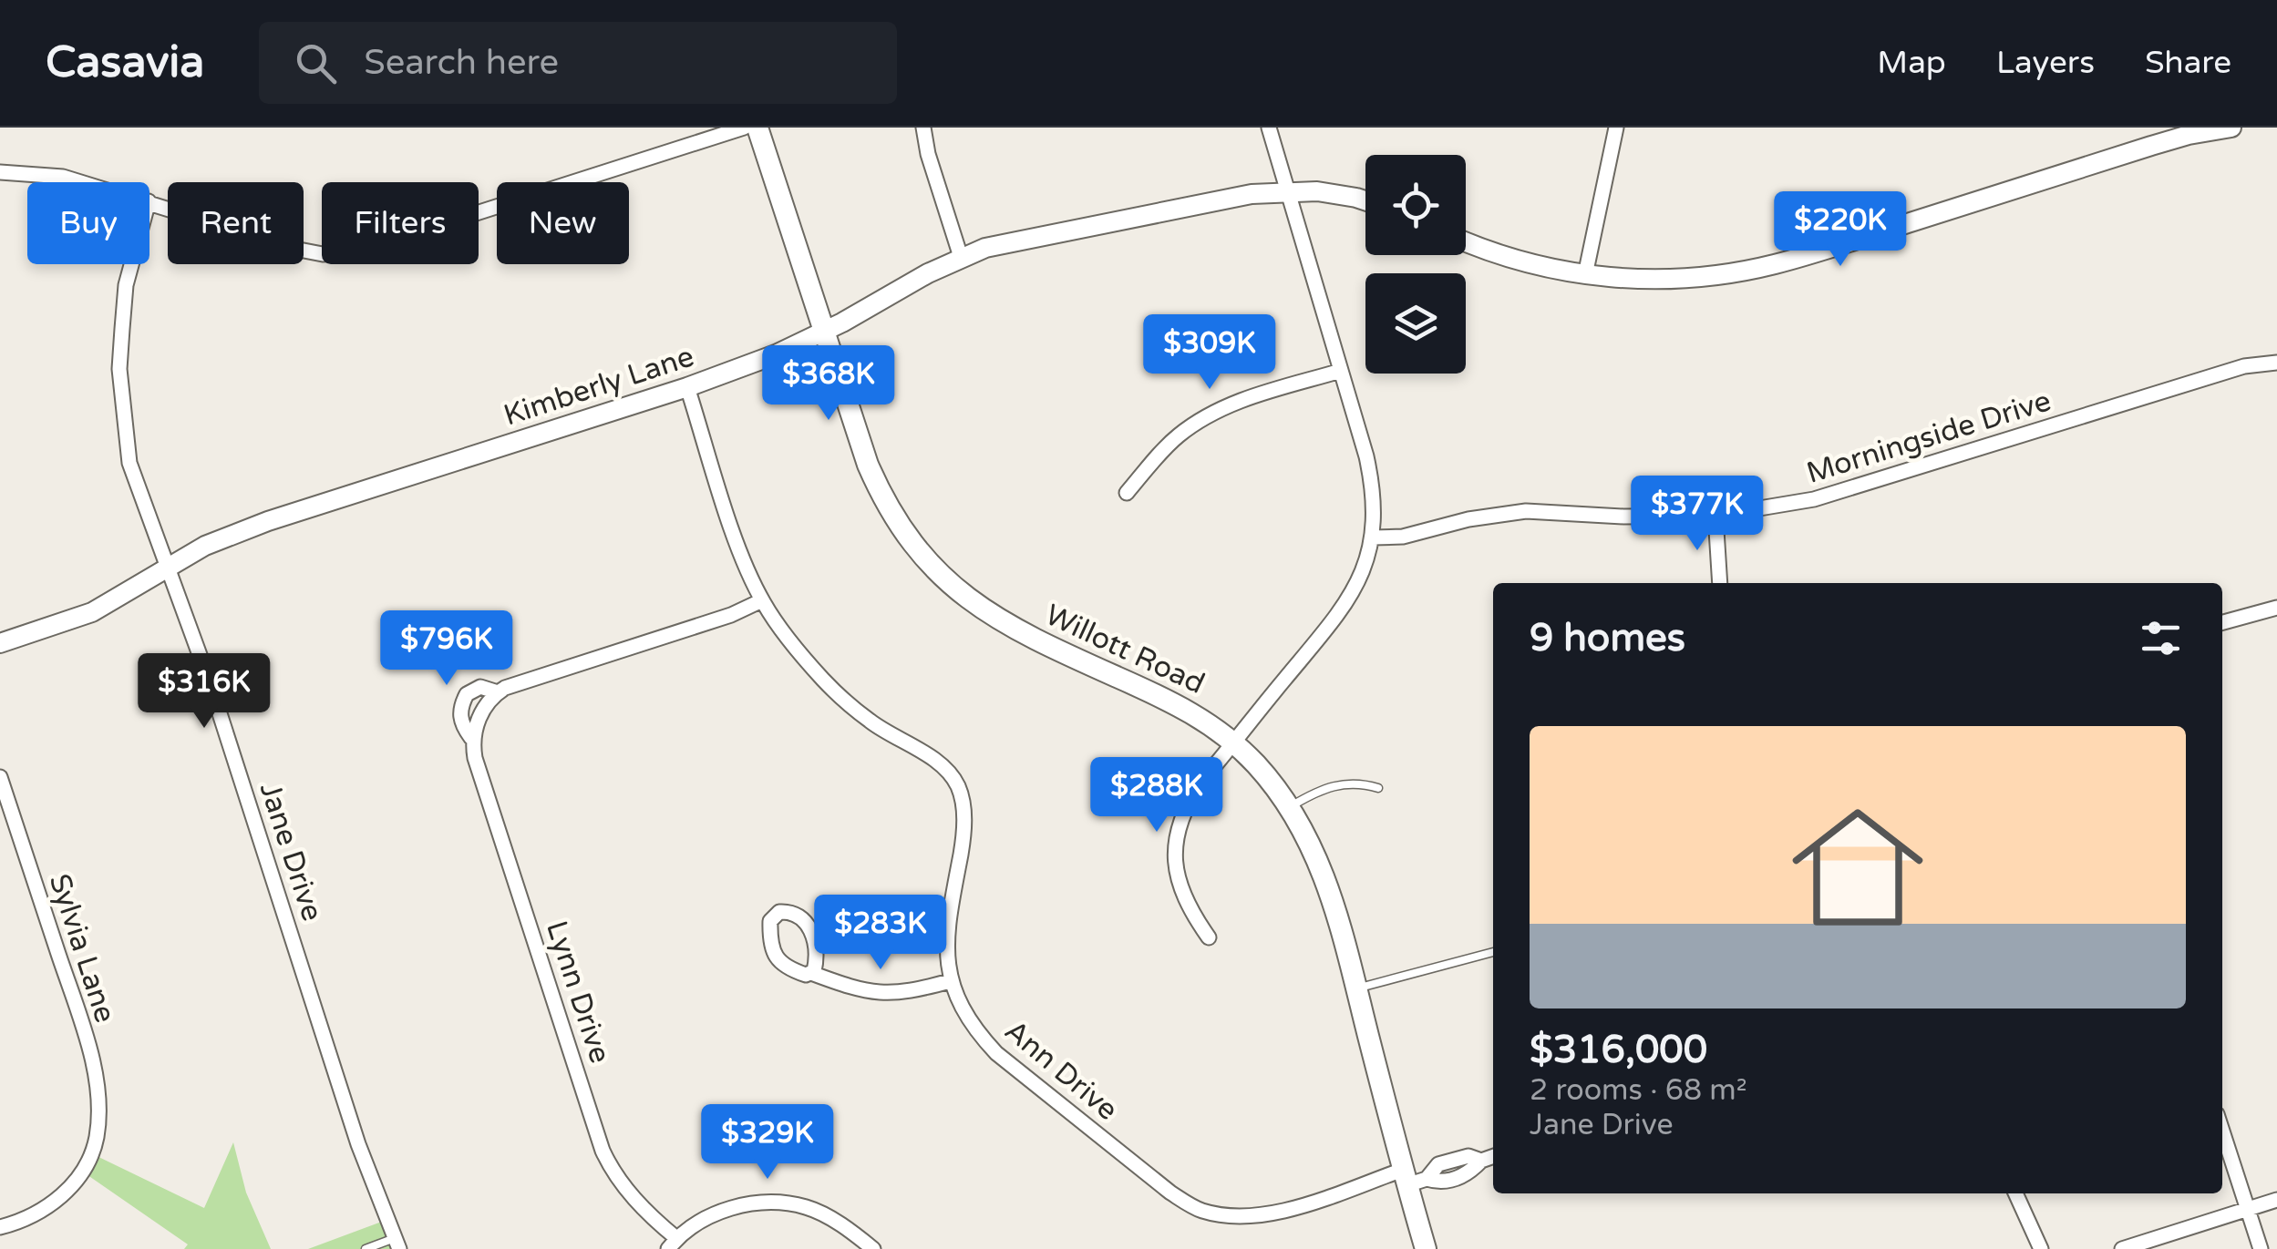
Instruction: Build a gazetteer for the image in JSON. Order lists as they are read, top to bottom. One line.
{"streets":{"main road":["Willott Road"],"street":["Kimberly Lane","Morningside Drive","Jane Drive","Sylvia Lane","Lynn Drive","Ann Drive"]},"crossings":[["Kimberly Lane","Willott Road"],["Kimberly Lane","Jane Drive"],["Kimberly Lane","Ann Drive"],["Willott Road","Ann Drive"],["Lynn Drive","Ann Drive"]],"page":{"header":"Casavia","search":"Search here","nav":["Map","Layers","Share"],"chip":["Buy","Rent","Filters","New"],"price":["$220K","$309K","$368K","$377K","$796K","$316K","$288K","$283K","$329K"],"heading":"9 homes","list":[{"name":"$316,000","note":"2 rooms · 68 m² · Jane Drive"}]}}
